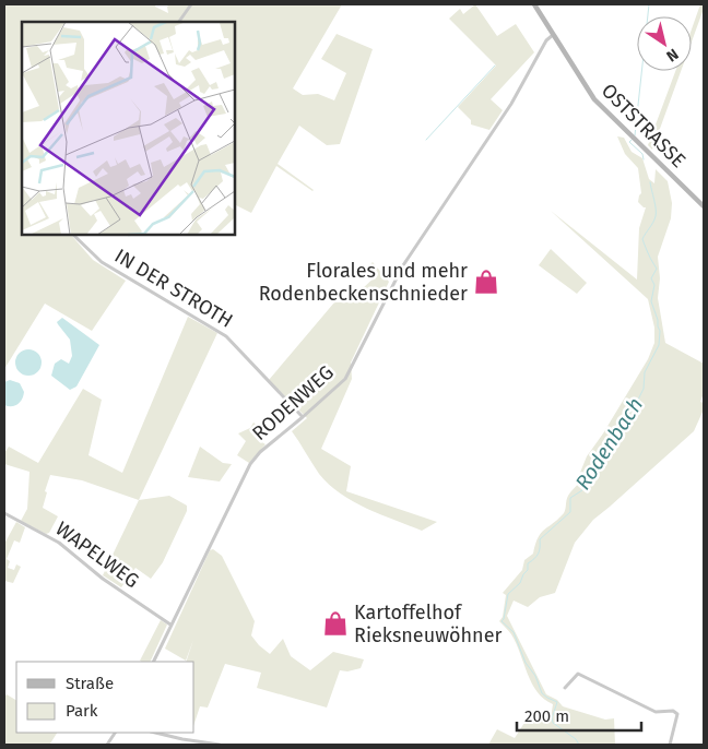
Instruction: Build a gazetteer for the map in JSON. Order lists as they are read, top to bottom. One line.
{"streets":{"main road":["OSTSTRASSE"],"street":["IN DER STROTH","RODENWEG","WAPELWEG"]},"crossings":[["OSTSTRASSE","RODENWEG"],["IN DER STROTH","RODENWEG"],["RODENWEG","WAPELWEG"]],"water":["Rodenbach"],"places":{"shop":["Florales und mehr Rodenbeckenschnieder","Kartoffelhof Rieksneuwöhner"]},"legend":["Straße","Park"],"scale_bar":"200 m","north":"bottom right"}
